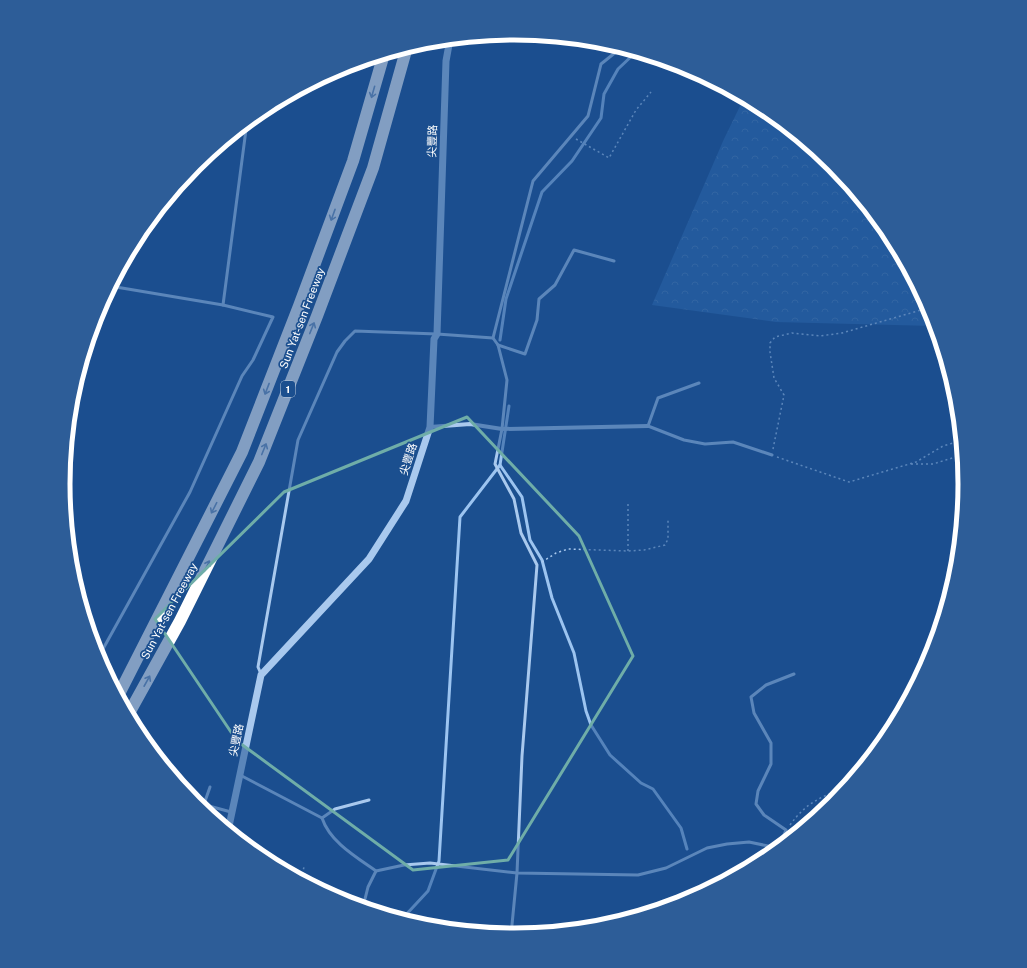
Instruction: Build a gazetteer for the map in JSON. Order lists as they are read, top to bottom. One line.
{"streets":{"highway":["Sun Yat-sen Freeway","1"],"street":["尖豐路"]}}
